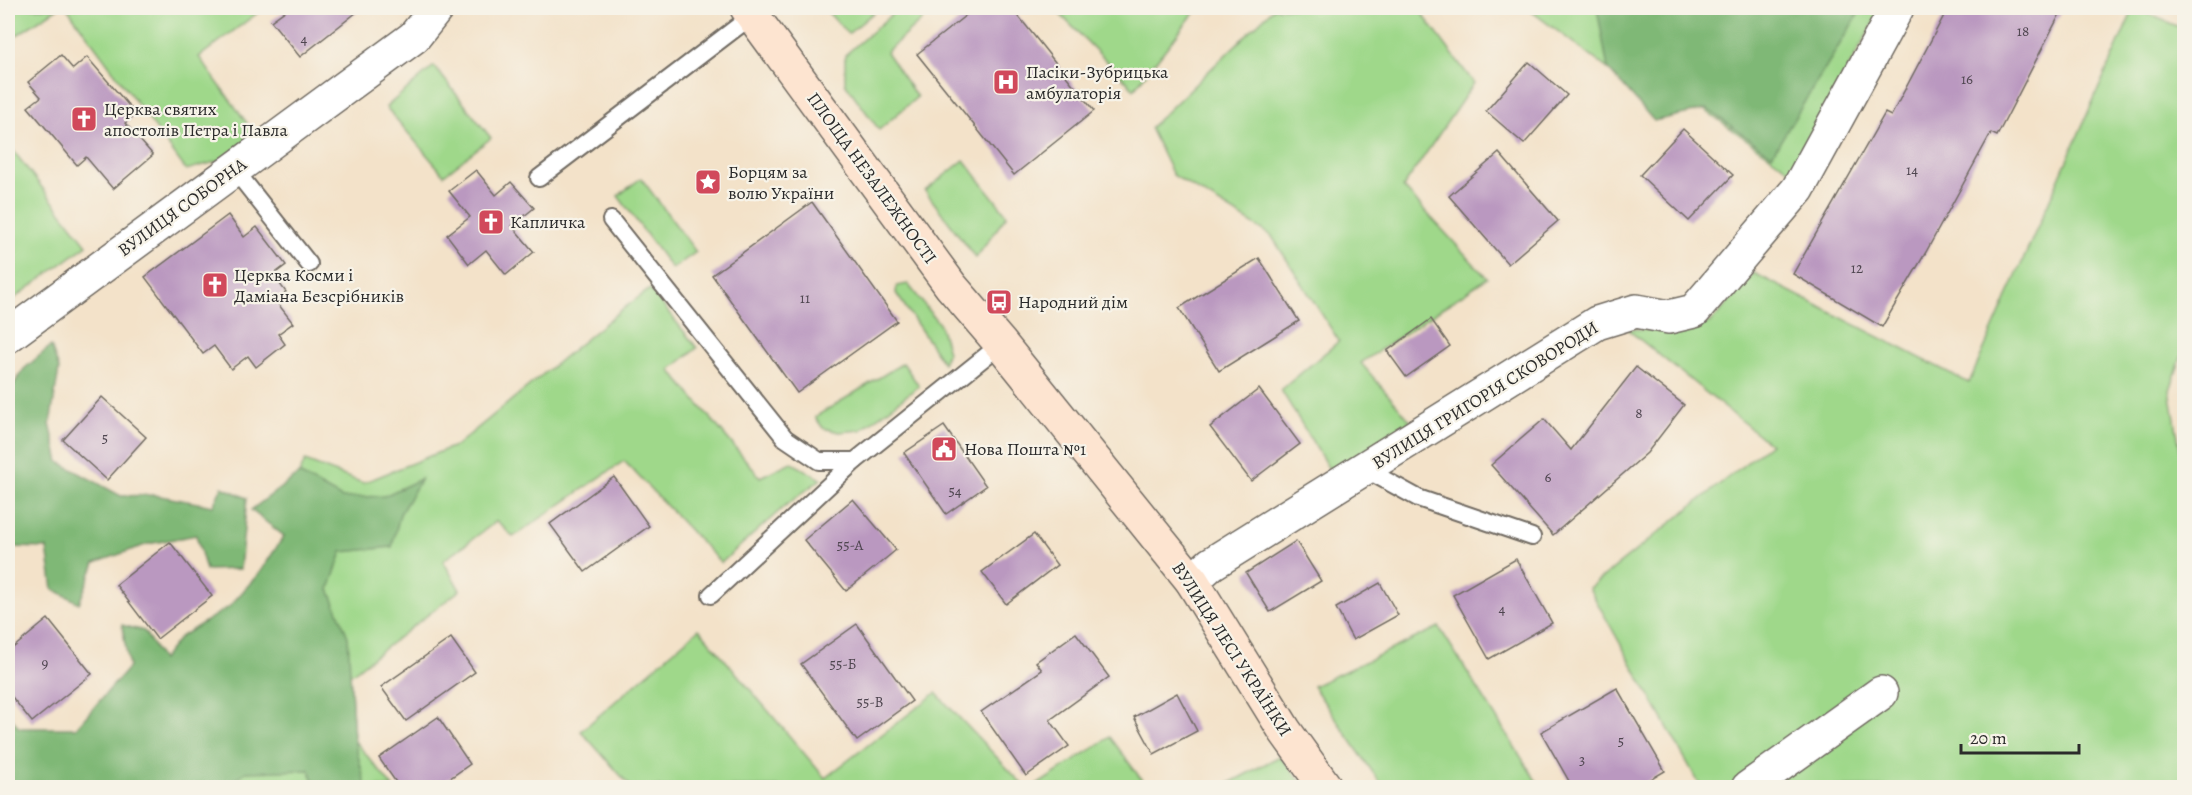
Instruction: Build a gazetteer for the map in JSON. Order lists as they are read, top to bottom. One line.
{"streets":{"main road":["ПЛОЩА НЕЗАЛЕЖНОСТІ","ВУЛИЦЯ ЛЕСІ УКРАЇНКИ"],"street":["ВУЛИЦЯ СОБОРНА","ВУЛИЦЯ ГРИГОРІЯ СКОВОРОДИ"]},"crossings":[["ПЛОЩА НЕЗАЛЕЖНОСТІ","ВУЛИЦЯ ЛЕСІ УКРАЇНКИ"],["ВУЛИЦЯ ГРИГОРІЯ СКОВОРОДИ","ВУЛИЦЯ ЛЕСІ УКРАЇНКИ"]],"places":{"hospital":["Пасіки-Зубрицька амбулаторія"],"church":["Церква святих апостолів Петра і Павла","Капличка","Церква Косми і Даміана Безсрібників"],"place":["Борцям за волю України"],"bus stop":["Народний дім"],"public building":["Нова Пошта №1"]},"house_numbers":["18","4","16","14","12","11","8","5","6","54","55-А","4","9","55-Б","55-В","5","3"],"scale_bar":"20 m"}
